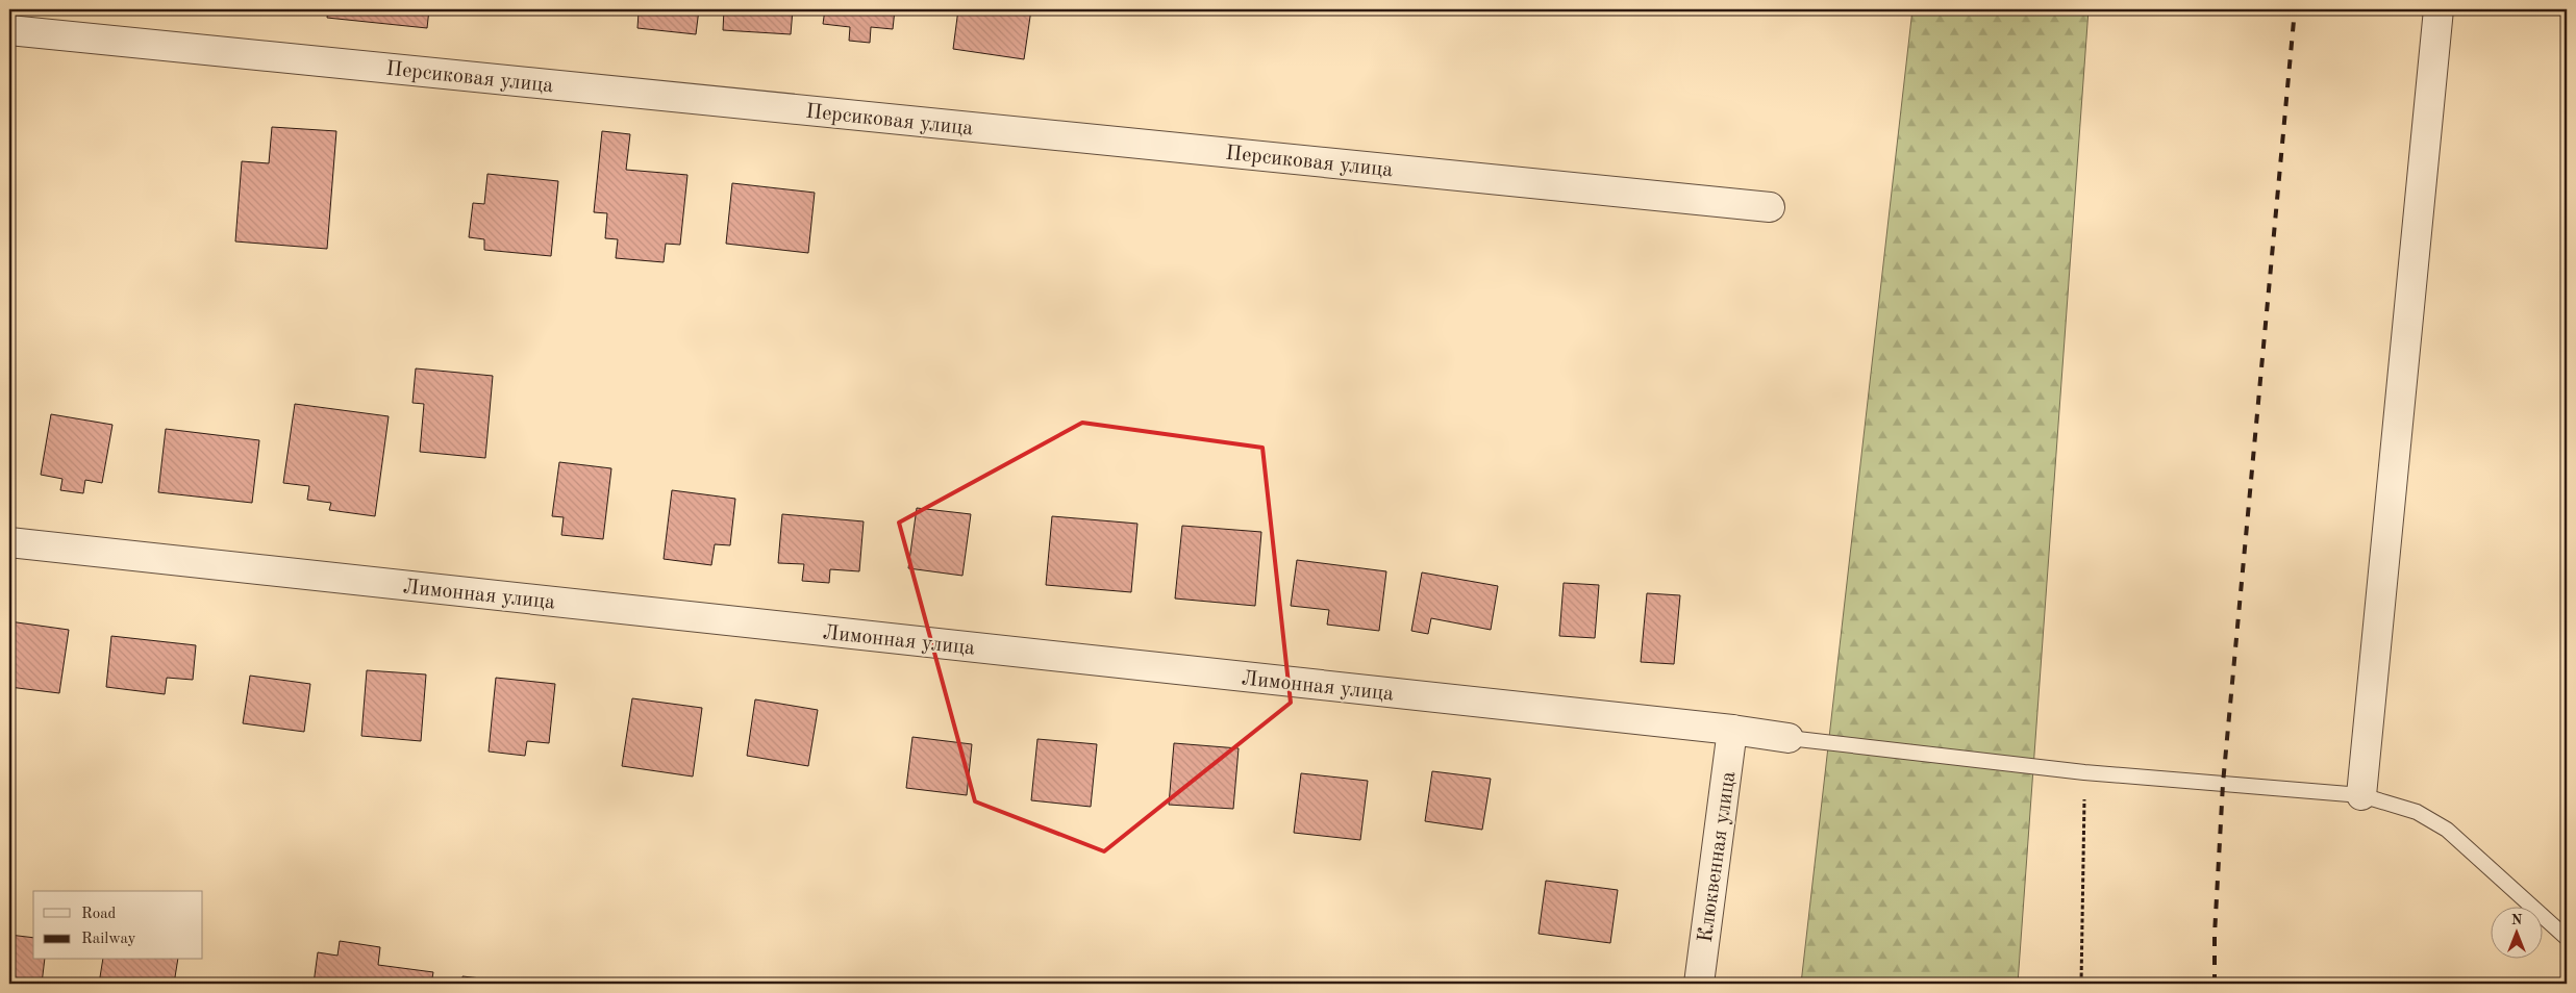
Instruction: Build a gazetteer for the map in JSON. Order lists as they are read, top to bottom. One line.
{"streets":{"street":["Персиковая улица","Лимонная улица","Клюквенная улица"]},"crossings":[["Лимонная улица","Клюквенная улица"]],"legend":["Road","Railway"],"north":"top"}
